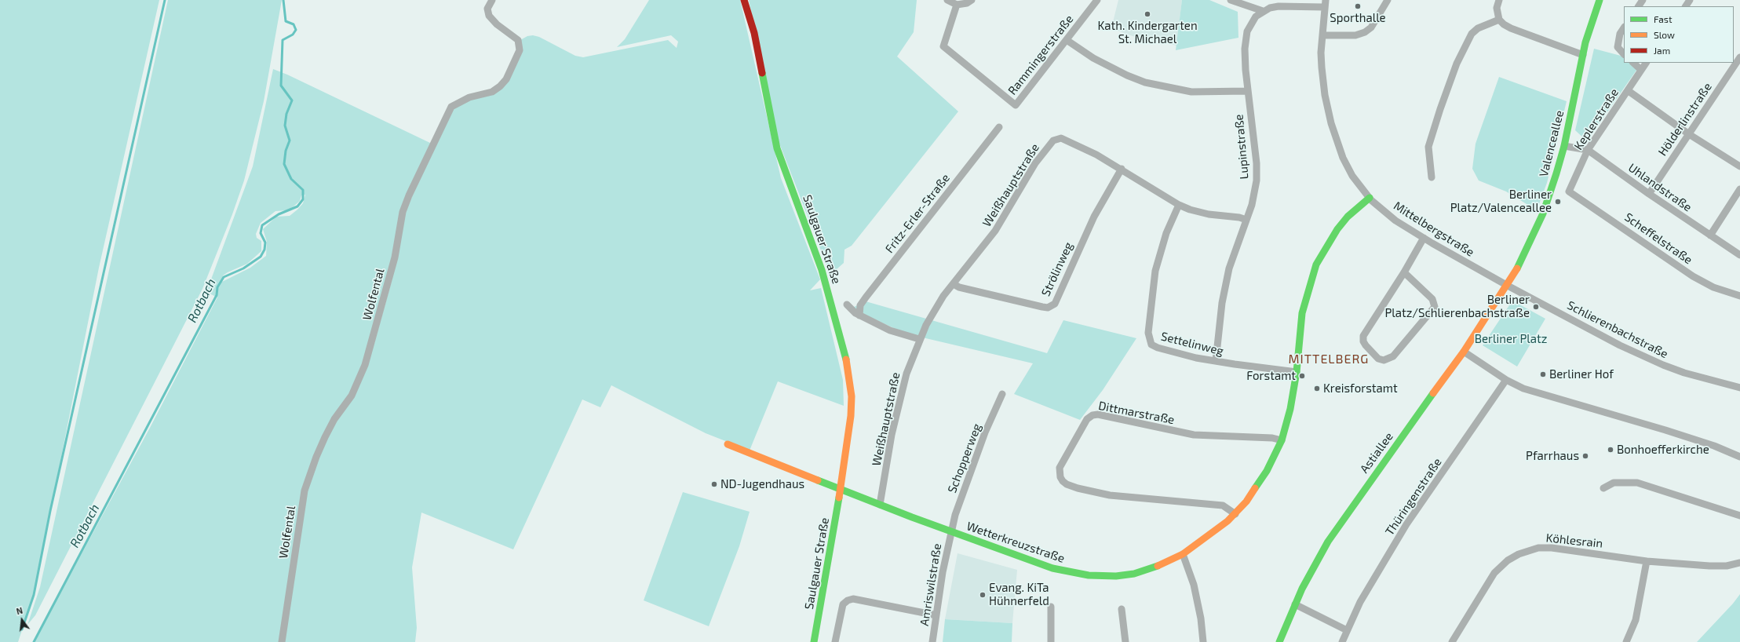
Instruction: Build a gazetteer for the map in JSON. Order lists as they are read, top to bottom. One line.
{"streets":{"street":["Rammingerstraße","Keplerstraße","Hölderlinstraße","Valenceallee","Lupinstraße","Weißhauptstraße","Uhlandstraße","Fritz-Erler-Straße","Mittelbergstraße","Scheffelstraße","Saulgauer Straße","Strölinweg","Wolfental","Schlierenbachstraße","Settelinweg","Dittmarstraße","Astiallee","Schopperweg","Thüringenstraße","Köhlesrain","Wetterkreuzstraße","Amriswilstraße"]},"crossings":[["Keplerstraße","Uhlandstraße"],["Keplerstraße","Scheffelstraße"],["Hölderlinstraße","Uhlandstraße"],["Valenceallee","Uhlandstraße"],["Valenceallee","Mittelbergstraße"],["Valenceallee","Schlierenbachstraße"],["Valenceallee","Astiallee"],["Lupinstraße","Weißhauptstraße"],["Lupinstraße","Settelinweg"],["Weißhauptstraße","Strölinweg"],["Weißhauptstraße","Settelinweg"],["Weißhauptstraße","Wetterkreuzstraße"],["Mittelbergstraße","Schlierenbachstraße"],["Mittelbergstraße","Astiallee"],["Mittelbergstraße","Wetterkreuzstraße"],["Saulgauer Straße","Wetterkreuzstraße"],["Schlierenbachstraße","Astiallee"],["Settelinweg","Wetterkreuzstraße"],["Dittmarstraße","Wetterkreuzstraße"],["Schopperweg","Wetterkreuzstraße"],["Schopperweg","Amriswilstraße"],["Wetterkreuzstraße","Amriswilstraße"]],"districts":["MITTELBERG"],"water":["Rotbach"],"parks":["Berliner Platz"],"places":["Sporthalle","Kath. Kindergarten St. Michael","Berliner Platz/Valenceallee","Berliner Platz/Schlierenbachstraße","Berliner Hof","Forstamt","Kreisforstamt","Bonhoefferkirche","Pfarrhaus","ND-Jugendhaus","Evang. KiTa Hühnerfeld"],"legend":["Fast","Slow","Jam"],"north":"top"}
